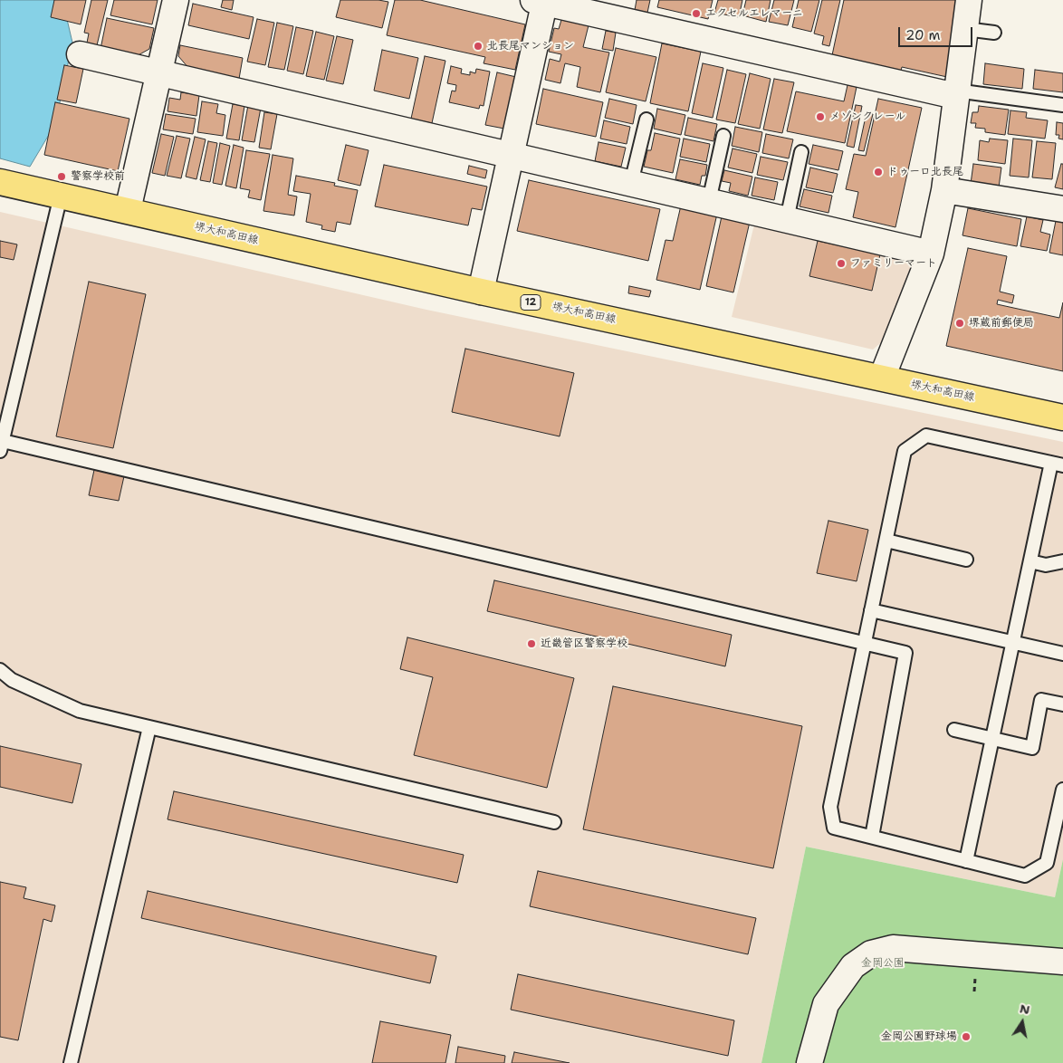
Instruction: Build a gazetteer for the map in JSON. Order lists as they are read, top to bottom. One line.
{"streets":{"main road":["堺大和高田線","12"]},"parks":["金岡公園"],"places":["エクセルエレマーニ","北長尾マンション","メゾンクレール","ドゥーロ北長尾","警察学校前","ファミリーマート","堺蔵前郵便局","近畿管区警察学校","金岡公園野球場"],"scale_bar":"20 m","north":"top"}
